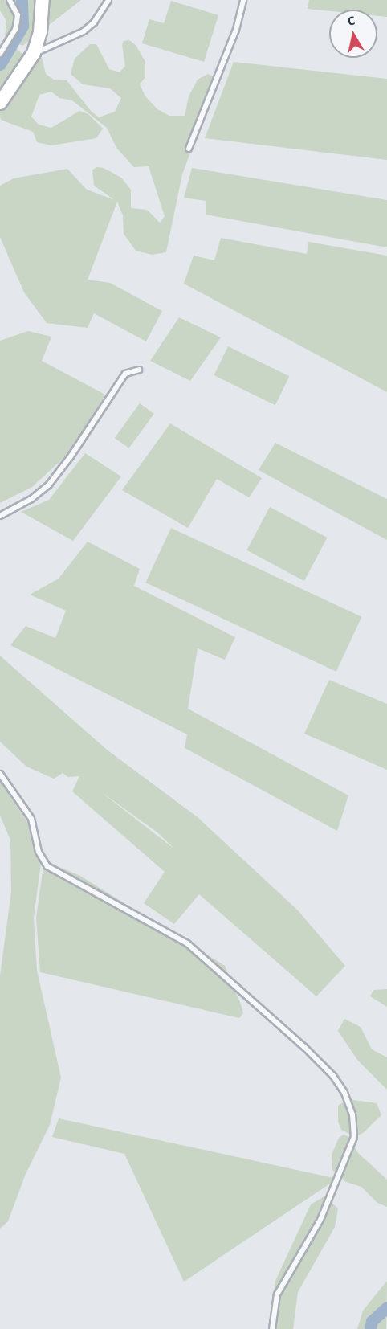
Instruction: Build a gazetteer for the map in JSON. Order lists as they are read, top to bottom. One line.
{"north":"top"}
